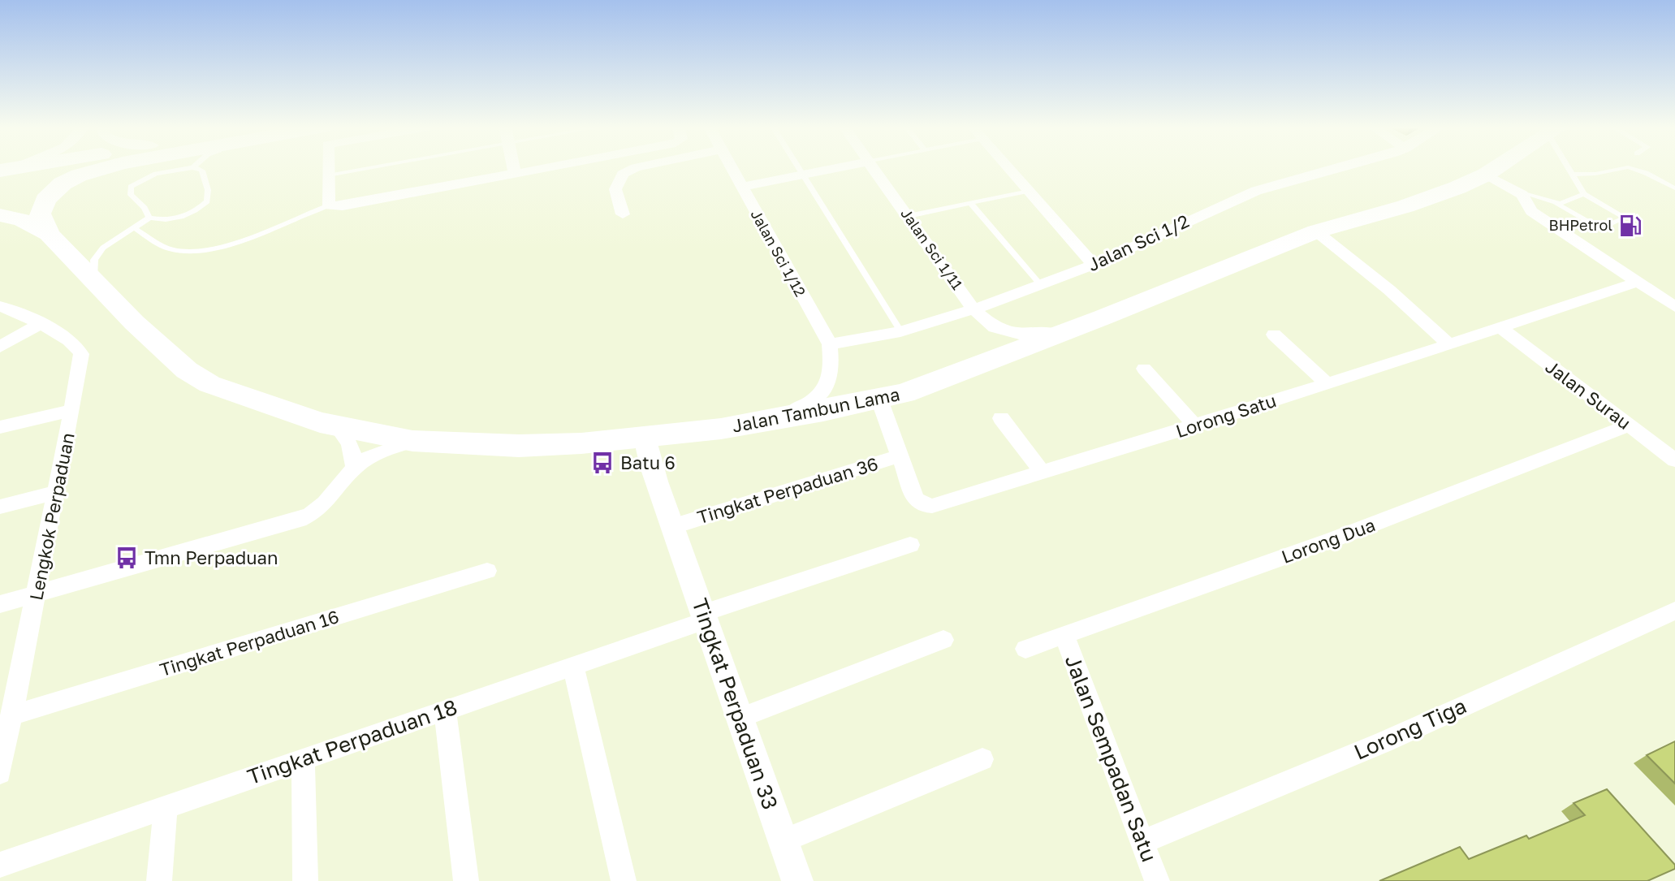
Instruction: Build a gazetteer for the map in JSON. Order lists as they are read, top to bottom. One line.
{"streets":{"main road":["Jalan Tambun Lama"],"street":["Jalan Sci 1/2","Jalan Sci 1/11","Jalan Sci 1/12","Jalan Surau","Lorong Satu","Tingkat Perpaduan 36","Lengkok Perpaduan","Lorong Dua","Tingkat Perpaduan 16","Tingkat Perpaduan 33","Lorong Tiga","Tingkat Perpaduan 18","Jalan Sempadan Satu"]},"crossings":[["Jalan Sci 1/2","Jalan Sci 1/11"],["Jalan Sci 1/2","Jalan Sci 1/12"],["Jalan Sci 1/11","Jalan Tambun Lama"],["Jalan Surau","Lorong Satu"],["Jalan Surau","Lorong Dua"],["Jalan Tambun Lama","Lorong Satu"],["Jalan Tambun Lama","Tingkat Perpaduan 33"],["Lorong Satu","Tingkat Perpaduan 36"],["Tingkat Perpaduan 36","Tingkat Perpaduan 33"],["Lengkok Perpaduan","Tingkat Perpaduan 16"],["Lorong Dua","Jalan Sempadan Satu"],["Tingkat Perpaduan 33","Tingkat Perpaduan 18"],["Lorong Tiga","Jalan Sempadan Satu"]],"places":{"fuel station":["BHPetrol"],"bus stop":["Batu 6","Tmn Perpaduan"]}}
